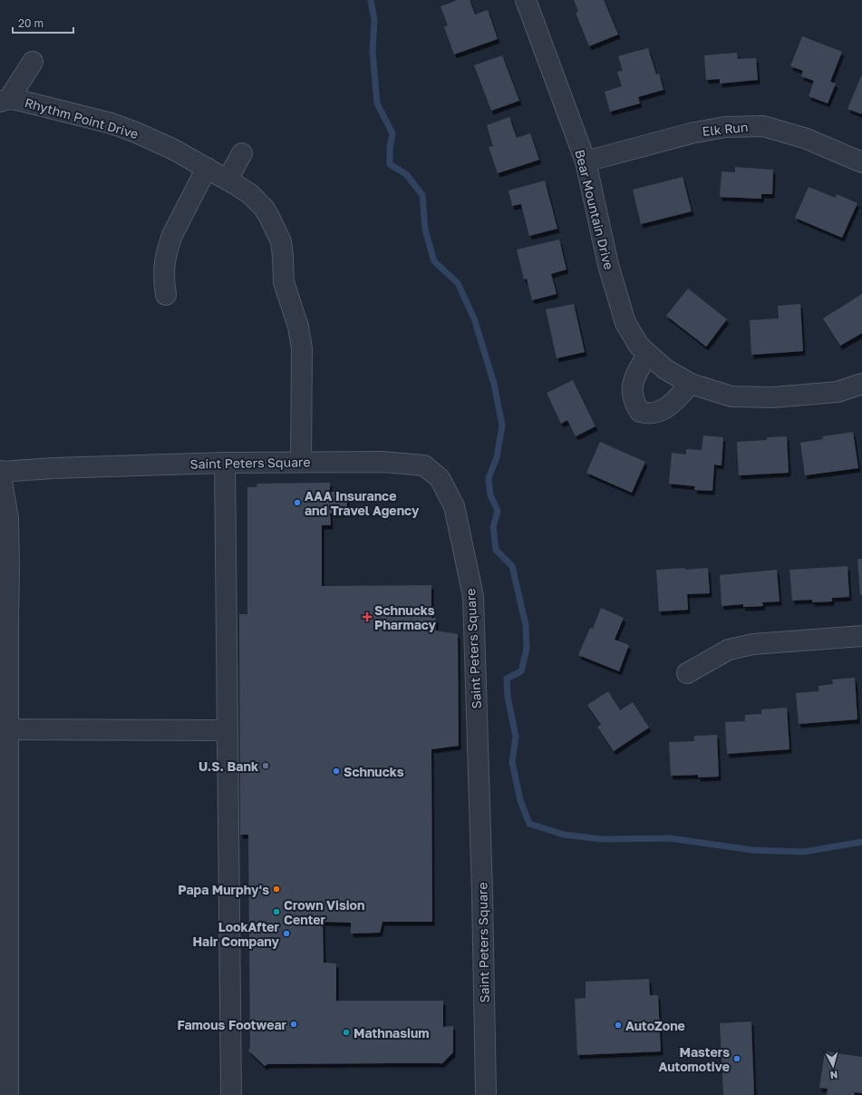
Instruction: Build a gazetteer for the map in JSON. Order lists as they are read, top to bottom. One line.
{"streets":{"street":["Rhythm Point Drive","Elk Run","Bear Mountain Drive","Saint Peters Square"]},"crossings":[["Rhythm Point Drive","Saint Peters Square"],["Elk Run","Bear Mountain Drive"]],"places":{"other":["AAA Insurance and Travel Agency","U.S. Bank","Schnucks","Papa Murphy's","Crown Vision Center","LookAfter Hair Company","Famous Footwear","AutoZone","Mathnasium","Masters Automotive"],"health":["Schnucks Pharmacy"]},"scale_bar":"20 m","north":"bottom"}
